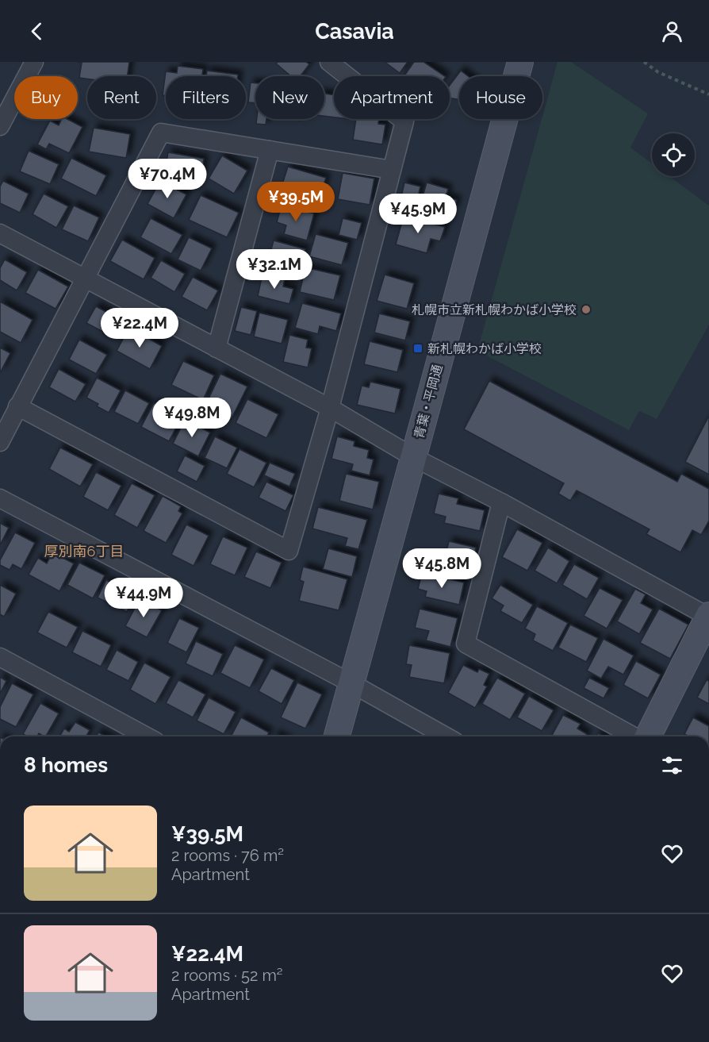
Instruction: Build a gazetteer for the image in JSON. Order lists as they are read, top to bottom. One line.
{"streets":{"street":["青葉・平岡通"]},"districts":["厚別南6丁目"],"places":{"other":["札幌市立新札幌わかば小学校"],"transit":["新札幌わかば小学校"]},"page":{"header":"Casavia","chip":["Buy","Rent","Filters","New","Apartment","House"],"price":["¥70.4M","¥39.5M","¥45.9M","¥32.1M","¥22.4M","¥49.8M","¥45.8M","¥44.9M"],"heading":"8 homes","list":[{"name":"¥39.5M","note":"2 rooms · 76 m² · Apartment"},{"name":"¥22.4M","note":"2 rooms · 52 m² · Apartment"}]}}
